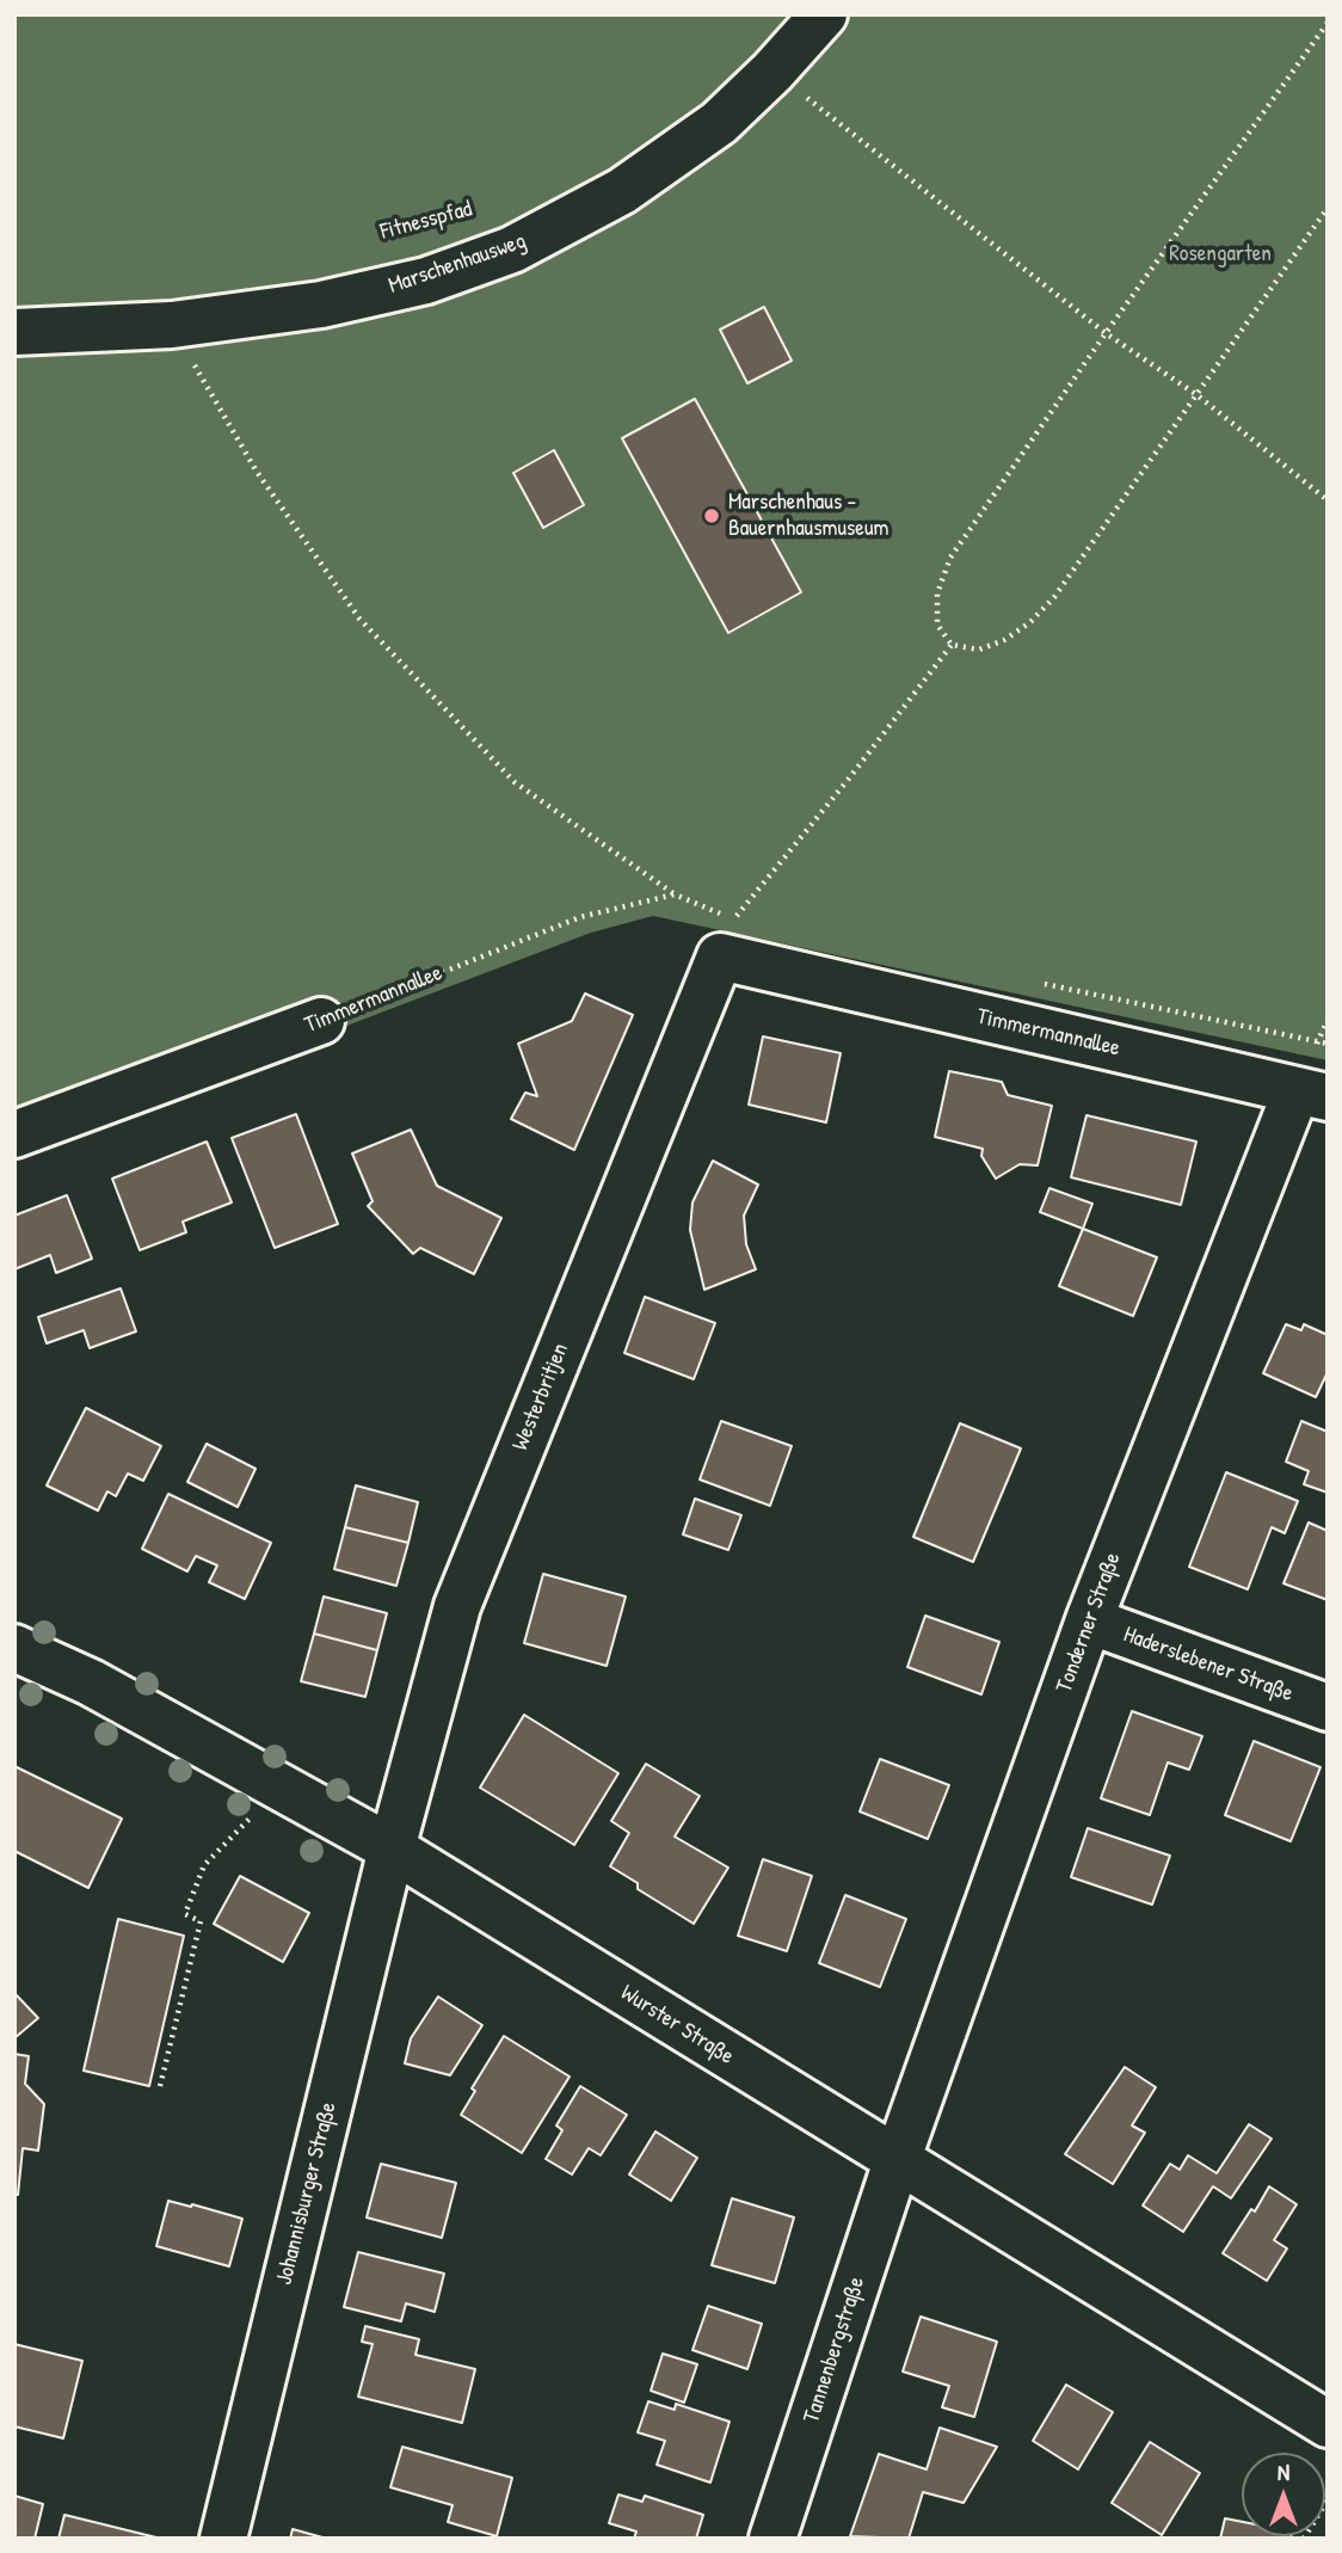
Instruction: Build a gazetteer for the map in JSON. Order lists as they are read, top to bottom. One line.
{"streets":{"street":["Marschenhausweg","Timmermannallee","Westerbritjen","Tonderner Straße","Haderslebener Straße","Wurster Straße","Johannisburger Straße","Tannenbergstraße"]},"crossings":[["Timmermannallee","Westerbritjen"],["Timmermannallee","Tonderner Straße"],["Westerbritjen","Wurster Straße"],["Westerbritjen","Johannisburger Straße"],["Tonderner Straße","Haderslebener Straße"],["Tonderner Straße","Wurster Straße"],["Tonderner Straße","Tannenbergstraße"],["Wurster Straße","Johannisburger Straße"],["Wurster Straße","Tannenbergstraße"]],"parks":["Rosengarten"],"places":["Marschenhaus - Bauernhausmuseum"],"north":"top"}
